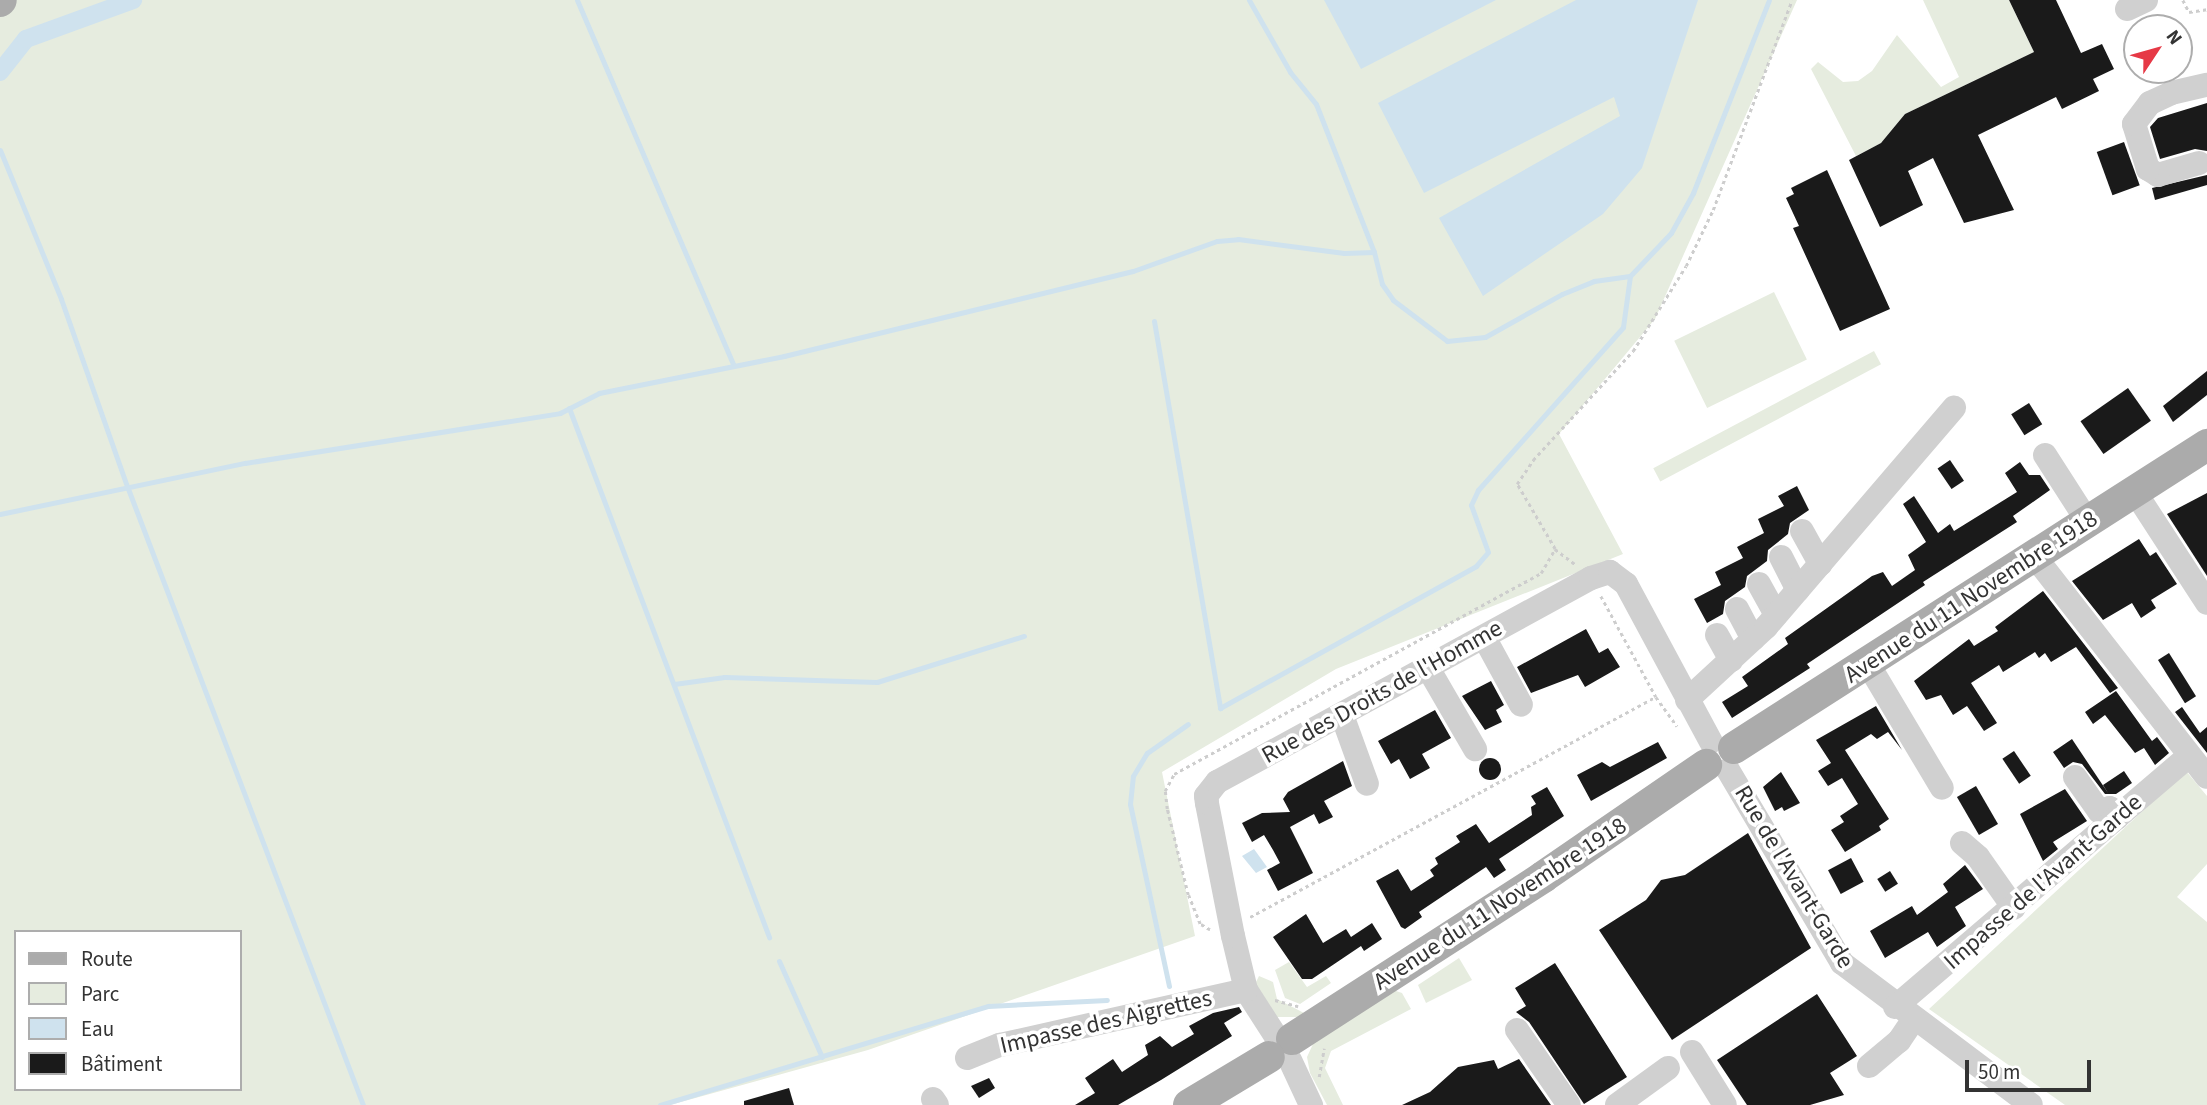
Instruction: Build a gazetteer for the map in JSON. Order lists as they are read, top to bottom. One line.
{"streets":{"main road":["Avenue du 11 Novembre 1918"],"street":["Rue des Droits de l'Homme","Rue de l'Avant-Garde","Impasse de l'Avant-Garde","Impasse des Aigrettes"]},"crossings":[["Avenue du 11 Novembre 1918","Rue des Droits de l'Homme"],["Avenue du 11 Novembre 1918","Rue de l'Avant-Garde"],["Rue des Droits de l'Homme","Impasse des Aigrettes"],["Rue de l'Avant-Garde","Impasse de l'Avant-Garde"]],"legend":["Route","Parc","Eau","Bâtiment"],"scale_bar":"50 m","north":"top right"}
